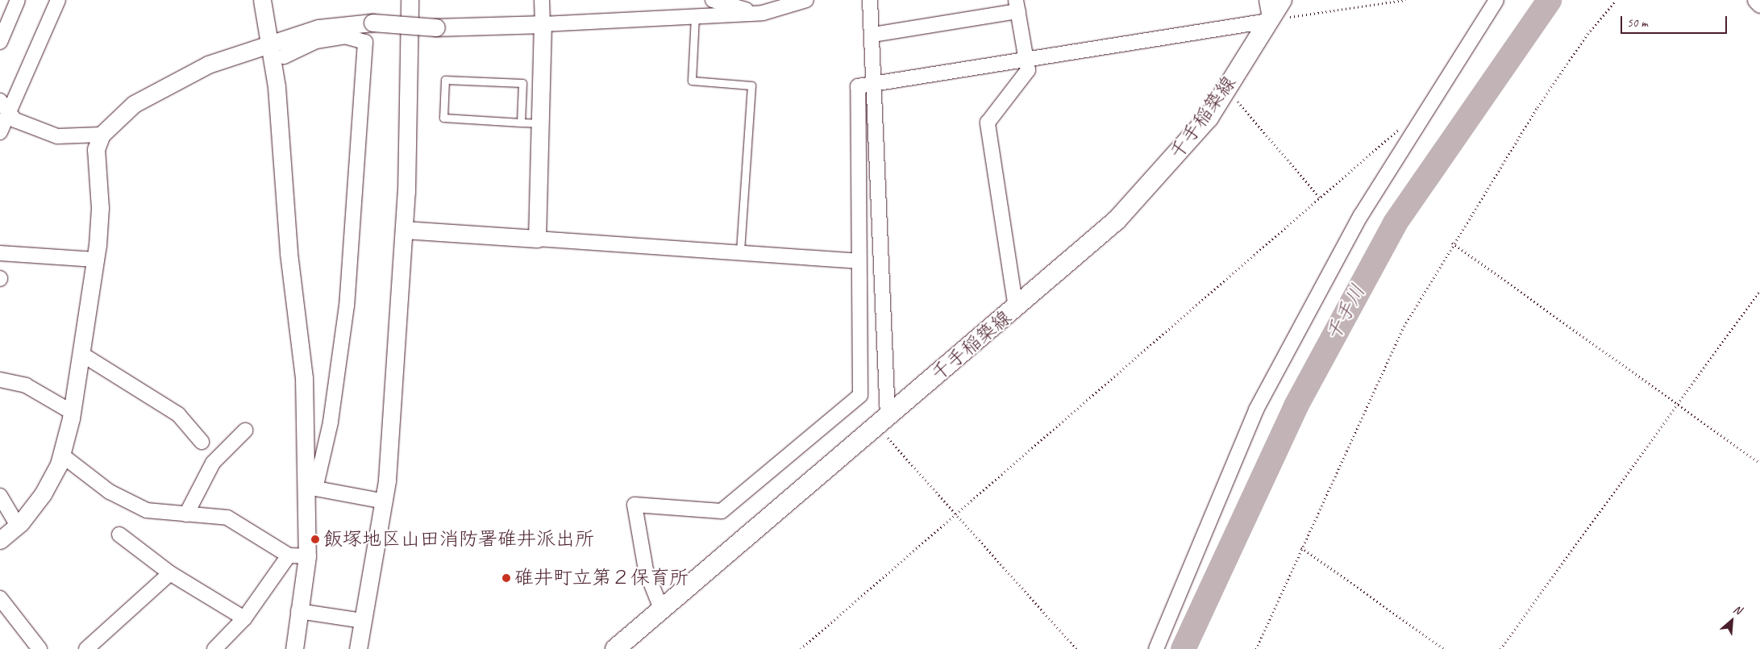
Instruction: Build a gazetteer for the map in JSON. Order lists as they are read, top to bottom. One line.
{"streets":{"main road":["千手稲築線"]},"water":["千手川"],"places":["飯塚地区山田消防署碓井派出所","碓井町立第２保育所"],"scale_bar":"50 m","north":"top right"}
